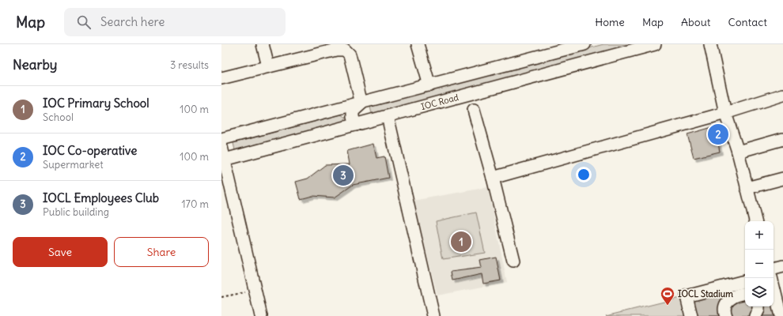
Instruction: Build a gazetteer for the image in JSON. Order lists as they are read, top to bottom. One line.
{"streets":{"street":["IOC Road"]},"places":{"sports":["IOCL Stadium"]},"page":{"header":"Map","search":"Search here","nav":["Home","Map","About","Contact"],"heading":["Nearby","3 results"],"list":[{"mark":"1","name":"IOC Primary School","note":"School","value":"100 m"},{"mark":"2","name":"IOC Co-operative","note":"Supermarket","value":"100 m"},{"mark":"3","name":"IOCL Employees Club","note":"Public building","value":"170 m"}],"pins":["2","3","1"],"map_buttons":["+","−"],"buttons":["Save","Share"]}}
